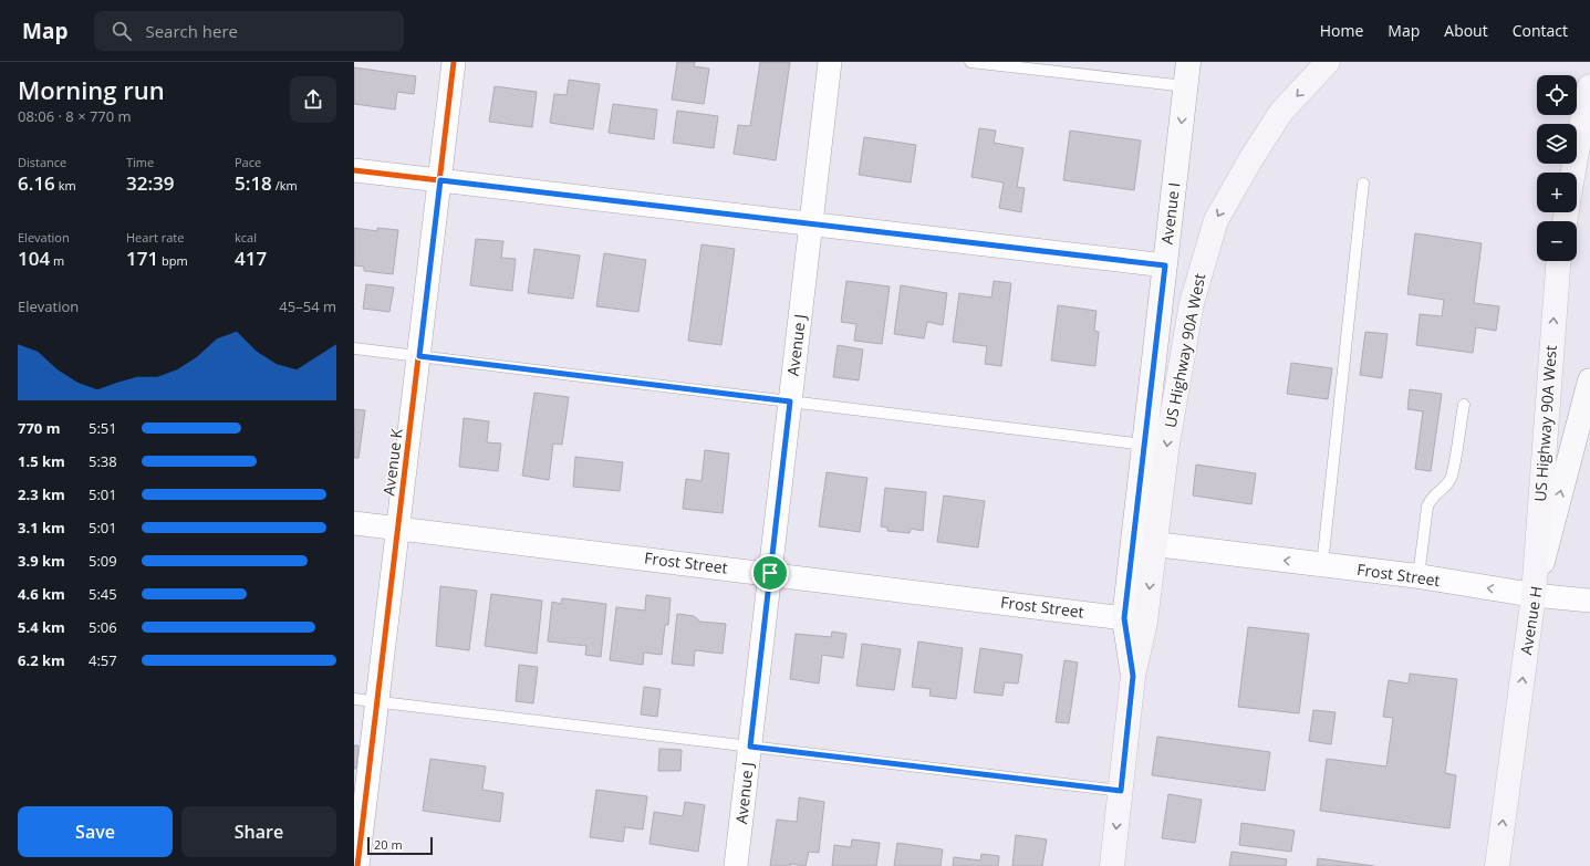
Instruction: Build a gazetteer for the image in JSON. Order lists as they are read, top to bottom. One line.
{"streets":{"main road":["Avenue I","US Highway 90A West","Avenue H"],"street":["Avenue J","Avenue K","Frost Street"]},"crossings":[["Avenue I","US Highway 90A West"],["Avenue I","Frost Street"],["Avenue J","Frost Street"],["US Highway 90A West","Frost Street"],["US Highway 90A West","Avenue H"],["Avenue K","Frost Street"],["Frost Street","Avenue H"]],"one_way":["Avenue H"],"scale_bar":"20 m","page":{"header":"Map","search":"Search here","nav":["Home","Map","About","Contact"],"heading":["Morning run","08:06 · 8 × 770 m"],"map_buttons":["+","−"],"stats":[["Distance","6.16 km"],["Time","32:39"],["Pace","5:18 /km"],["Elevation","104 m"],["Heart rate","171 bpm"],["kcal","417"]],"chart":["Elevation","45–54 m"],"list":[{"name":"770 m","note":"5:51"},{"name":"1.5 km","note":"5:38"},{"name":"2.3 km","note":"5:01"},{"name":"3.1 km","note":"5:01"},{"name":"3.9 km","note":"5:09"},{"name":"4.6 km","note":"5:45"},{"name":"5.4 km","note":"5:06"},{"name":"6.2 km","note":"4:57"}],"buttons":["Save","Share"],"scale":"20 m"}}
